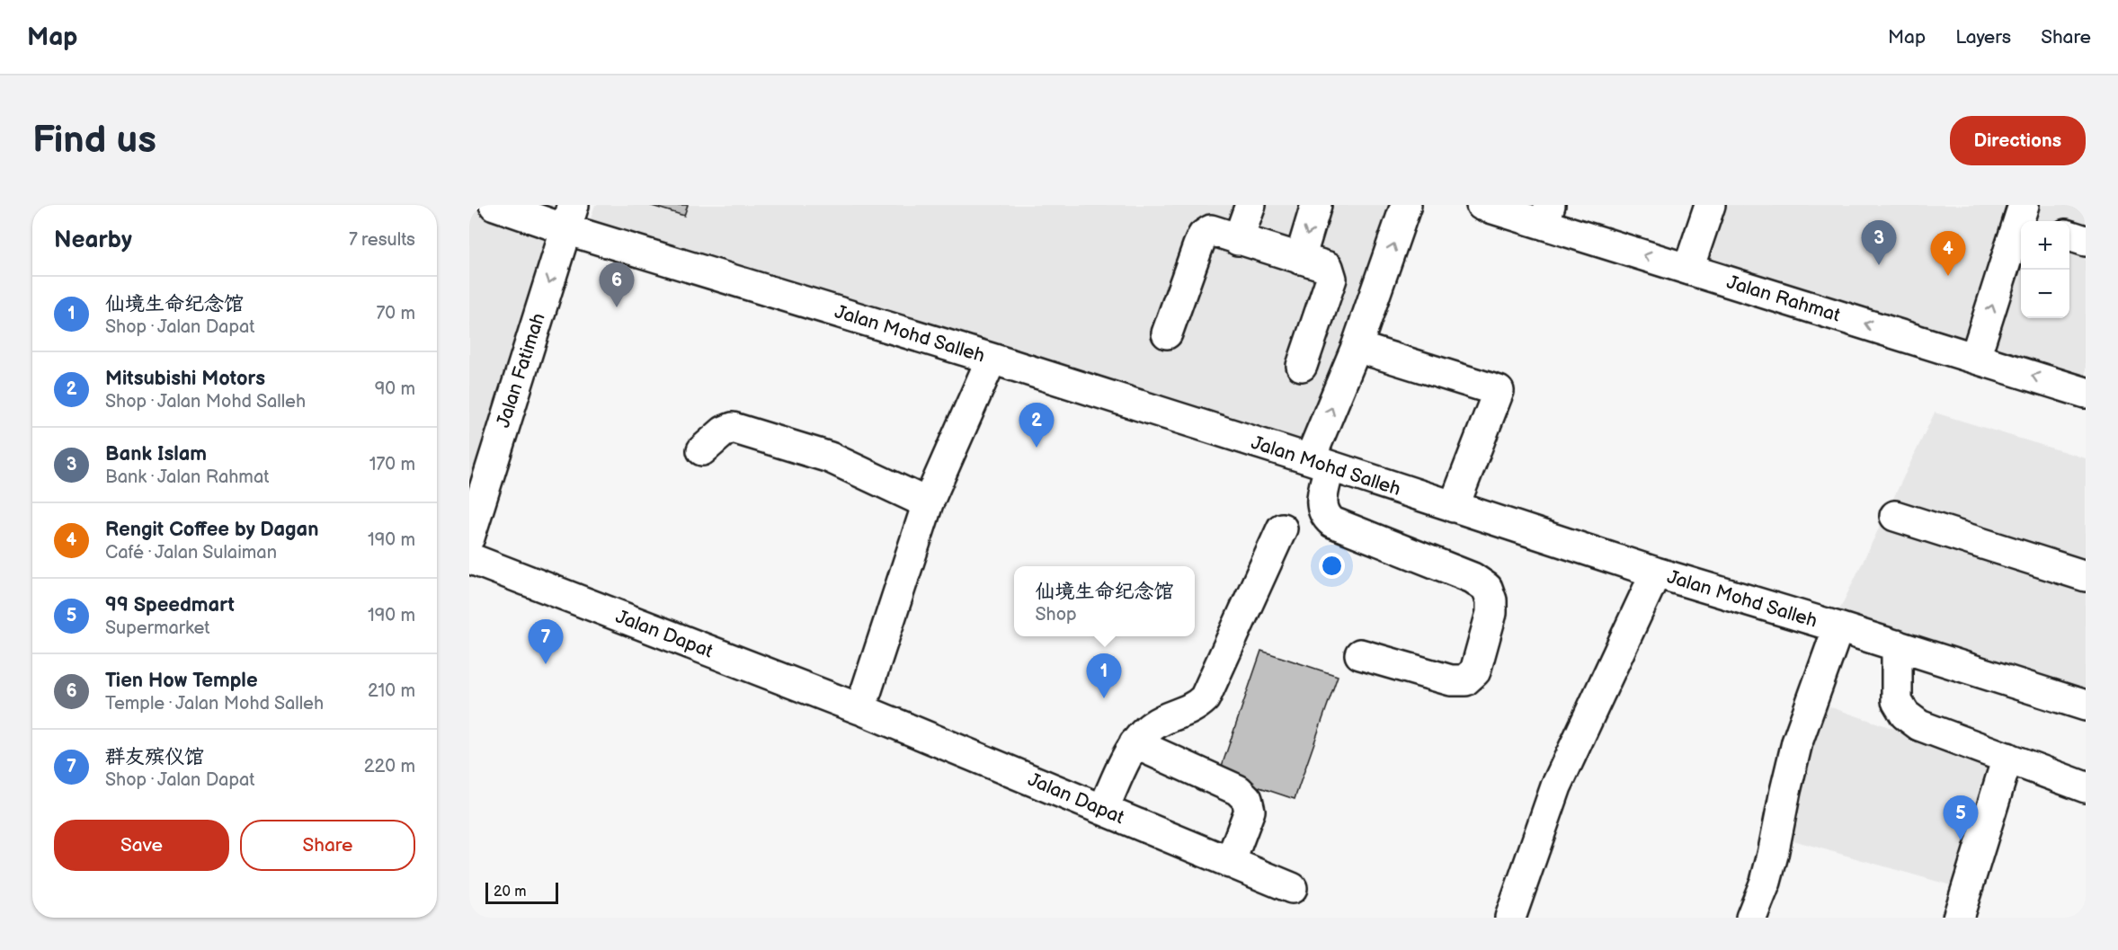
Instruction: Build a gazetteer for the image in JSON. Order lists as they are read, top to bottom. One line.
{"streets":{"street":["Jalan Rahmat","Jalan Mohd Salleh","Jalan Fatimah","Jalan Dapat"]},"crossings":[["Jalan Mohd Salleh","Jalan Fatimah"]],"one_way":["Jalan Rahmat","Jalan Fatimah"],"scale_bar":"20 m","page":{"header":"Map","nav":["Map","Layers","Share"],"buttons":["Directions",["Save","Share"]],"title":"Find us","heading":["Nearby","7 results"],"pins":["3","4","6","2","7","1","5"],"map_buttons":["+","−"],"list":[{"mark":"1","name":"仙境生命纪念馆","note":"Shop · Jalan Dapat","value":"70 m"},{"mark":"2","name":"Mitsubishi Motors","note":"Shop · Jalan Mohd Salleh","value":"90 m"},{"mark":"3","name":"Bank Islam","note":"Bank · Jalan Rahmat","value":"170 m"},{"mark":"4","name":"Rengit Coffee by Dagan","note":"Café · Jalan Sulaiman","value":"190 m"},{"mark":"5","name":"99 Speedmart","note":"Supermarket","value":"190 m"},{"mark":"6","name":"Tien How Temple","note":"Temple · Jalan Mohd Salleh","value":"210 m"},{"mark":"7","name":"群友殡仪馆","note":"Shop · Jalan Dapat","value":"220 m"}],"popup":["仙境生命纪念馆","Shop"],"scale":"20 m"}}
